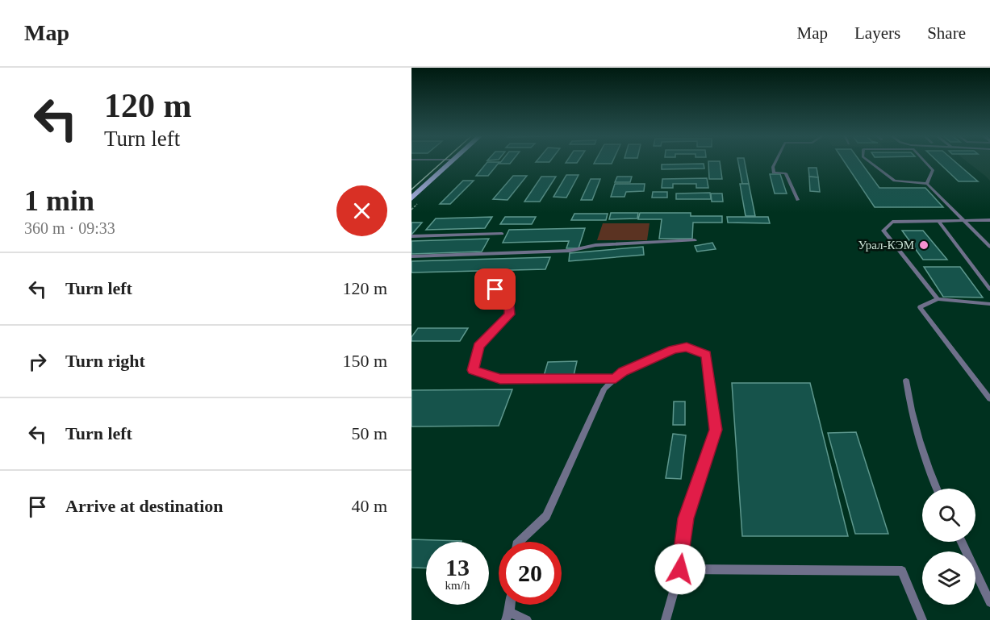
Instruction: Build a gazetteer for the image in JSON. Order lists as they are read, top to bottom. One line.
{"places":["Урал-КЭМ"],"page":{"header":"Map","nav":["Map","Layers","Share"],"turn":["120 m","Turn left"],"heading":["1 min","360 m · 09:33"],"list":[{"name":"Turn left","value":"120 m"},{"name":"Turn right","value":"150 m"},{"name":"Turn left","value":"50 m"},{"name":"Arrive at destination","value":"40 m"}],"speed":"13 km/h","limit":"20"}}
